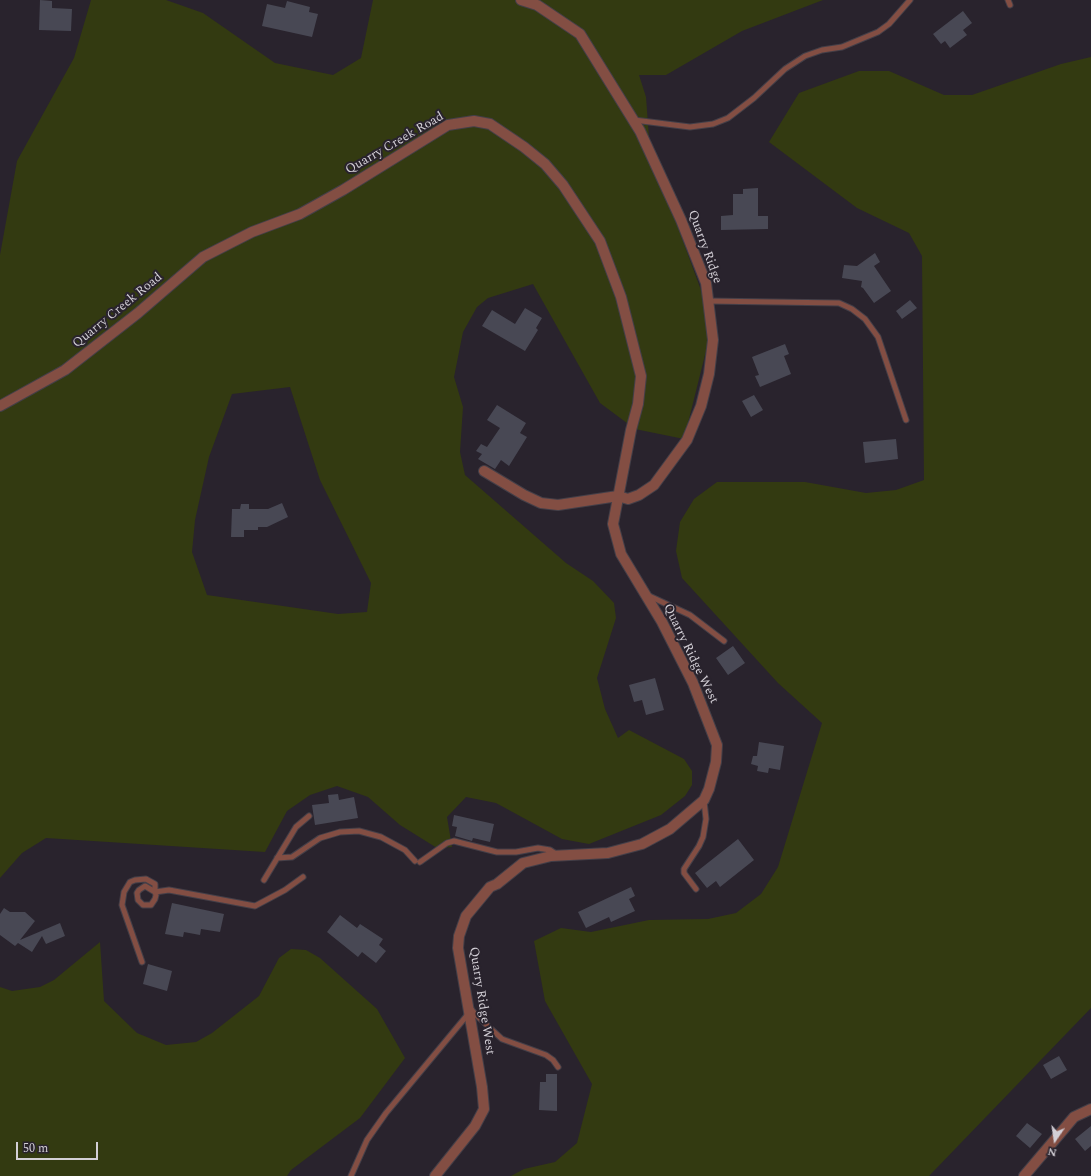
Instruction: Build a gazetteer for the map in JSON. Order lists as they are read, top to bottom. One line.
{"streets":{"street":["Quarry Creek Road","Quarry Ridge","Quarry Ridge West"]},"crossings":[["Quarry Creek Road","Quarry Ridge"],["Quarry Creek Road","Quarry Ridge West"],["Quarry Ridge","Quarry Ridge West"]],"scale_bar":"50 m","north":"bottom"}
